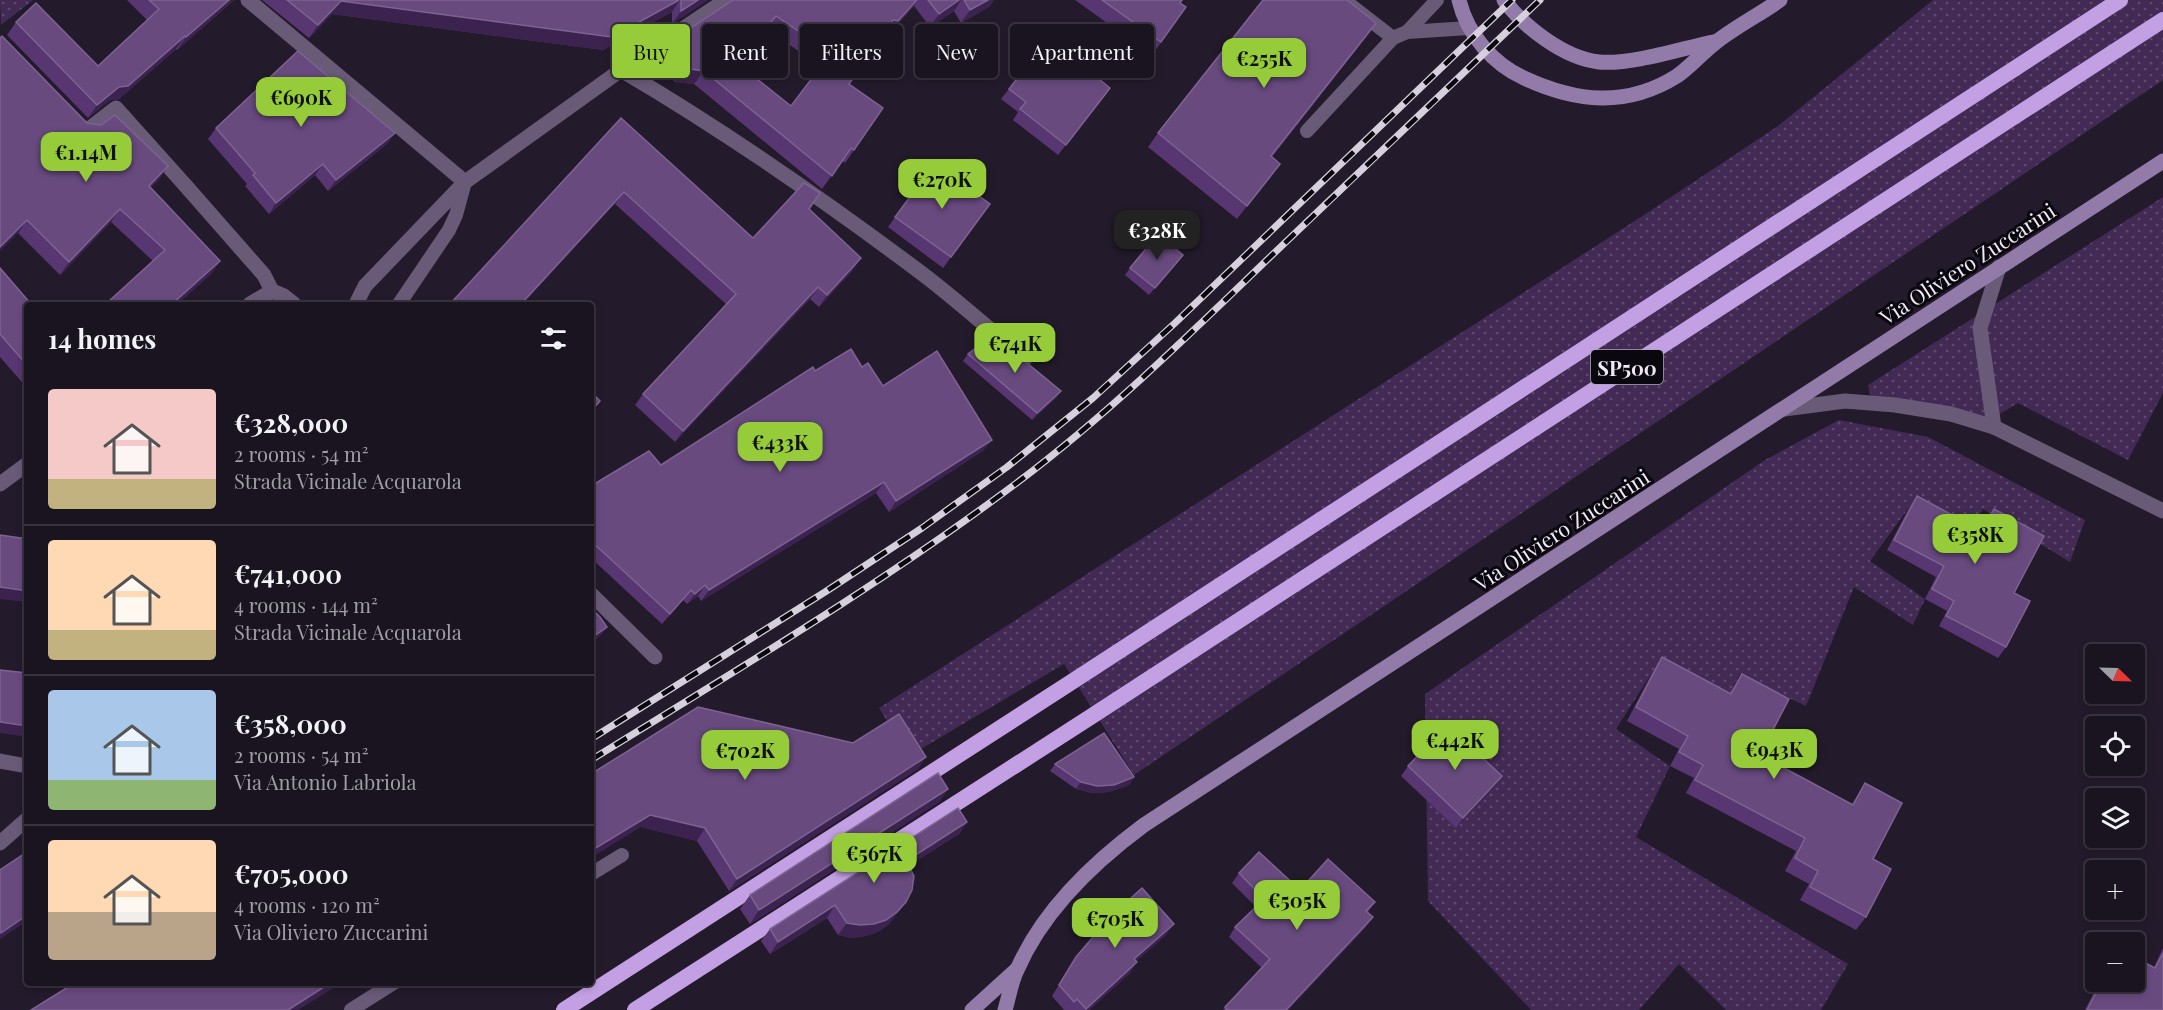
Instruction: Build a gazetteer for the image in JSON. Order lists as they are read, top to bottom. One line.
{"streets":{"highway":["SP500"],"main road":["Via Oliviero Zuccarini"]},"north":"bottom right","page":{"chip":["Buy","Rent","Filters","New","Apartment"],"price":["€255K","€690K","€1.14M","€270K","€328K","€741K","€433K","€358K","€442K","€943K","€702K","€567K","€505K","€705K"],"heading":"14 homes","list":[{"name":"€328,000","note":"2 rooms · 54 m² · Strada Vicinale Acquarola"},{"name":"€741,000","note":"4 rooms · 144 m² · Strada Vicinale Acquarola"},{"name":"€358,000","note":"2 rooms · 54 m² · Via Antonio Labriola"},{"name":"€705,000","note":"4 rooms · 120 m² · Via Oliviero Zuccarini"}],"map_buttons":["+","−"]}}
